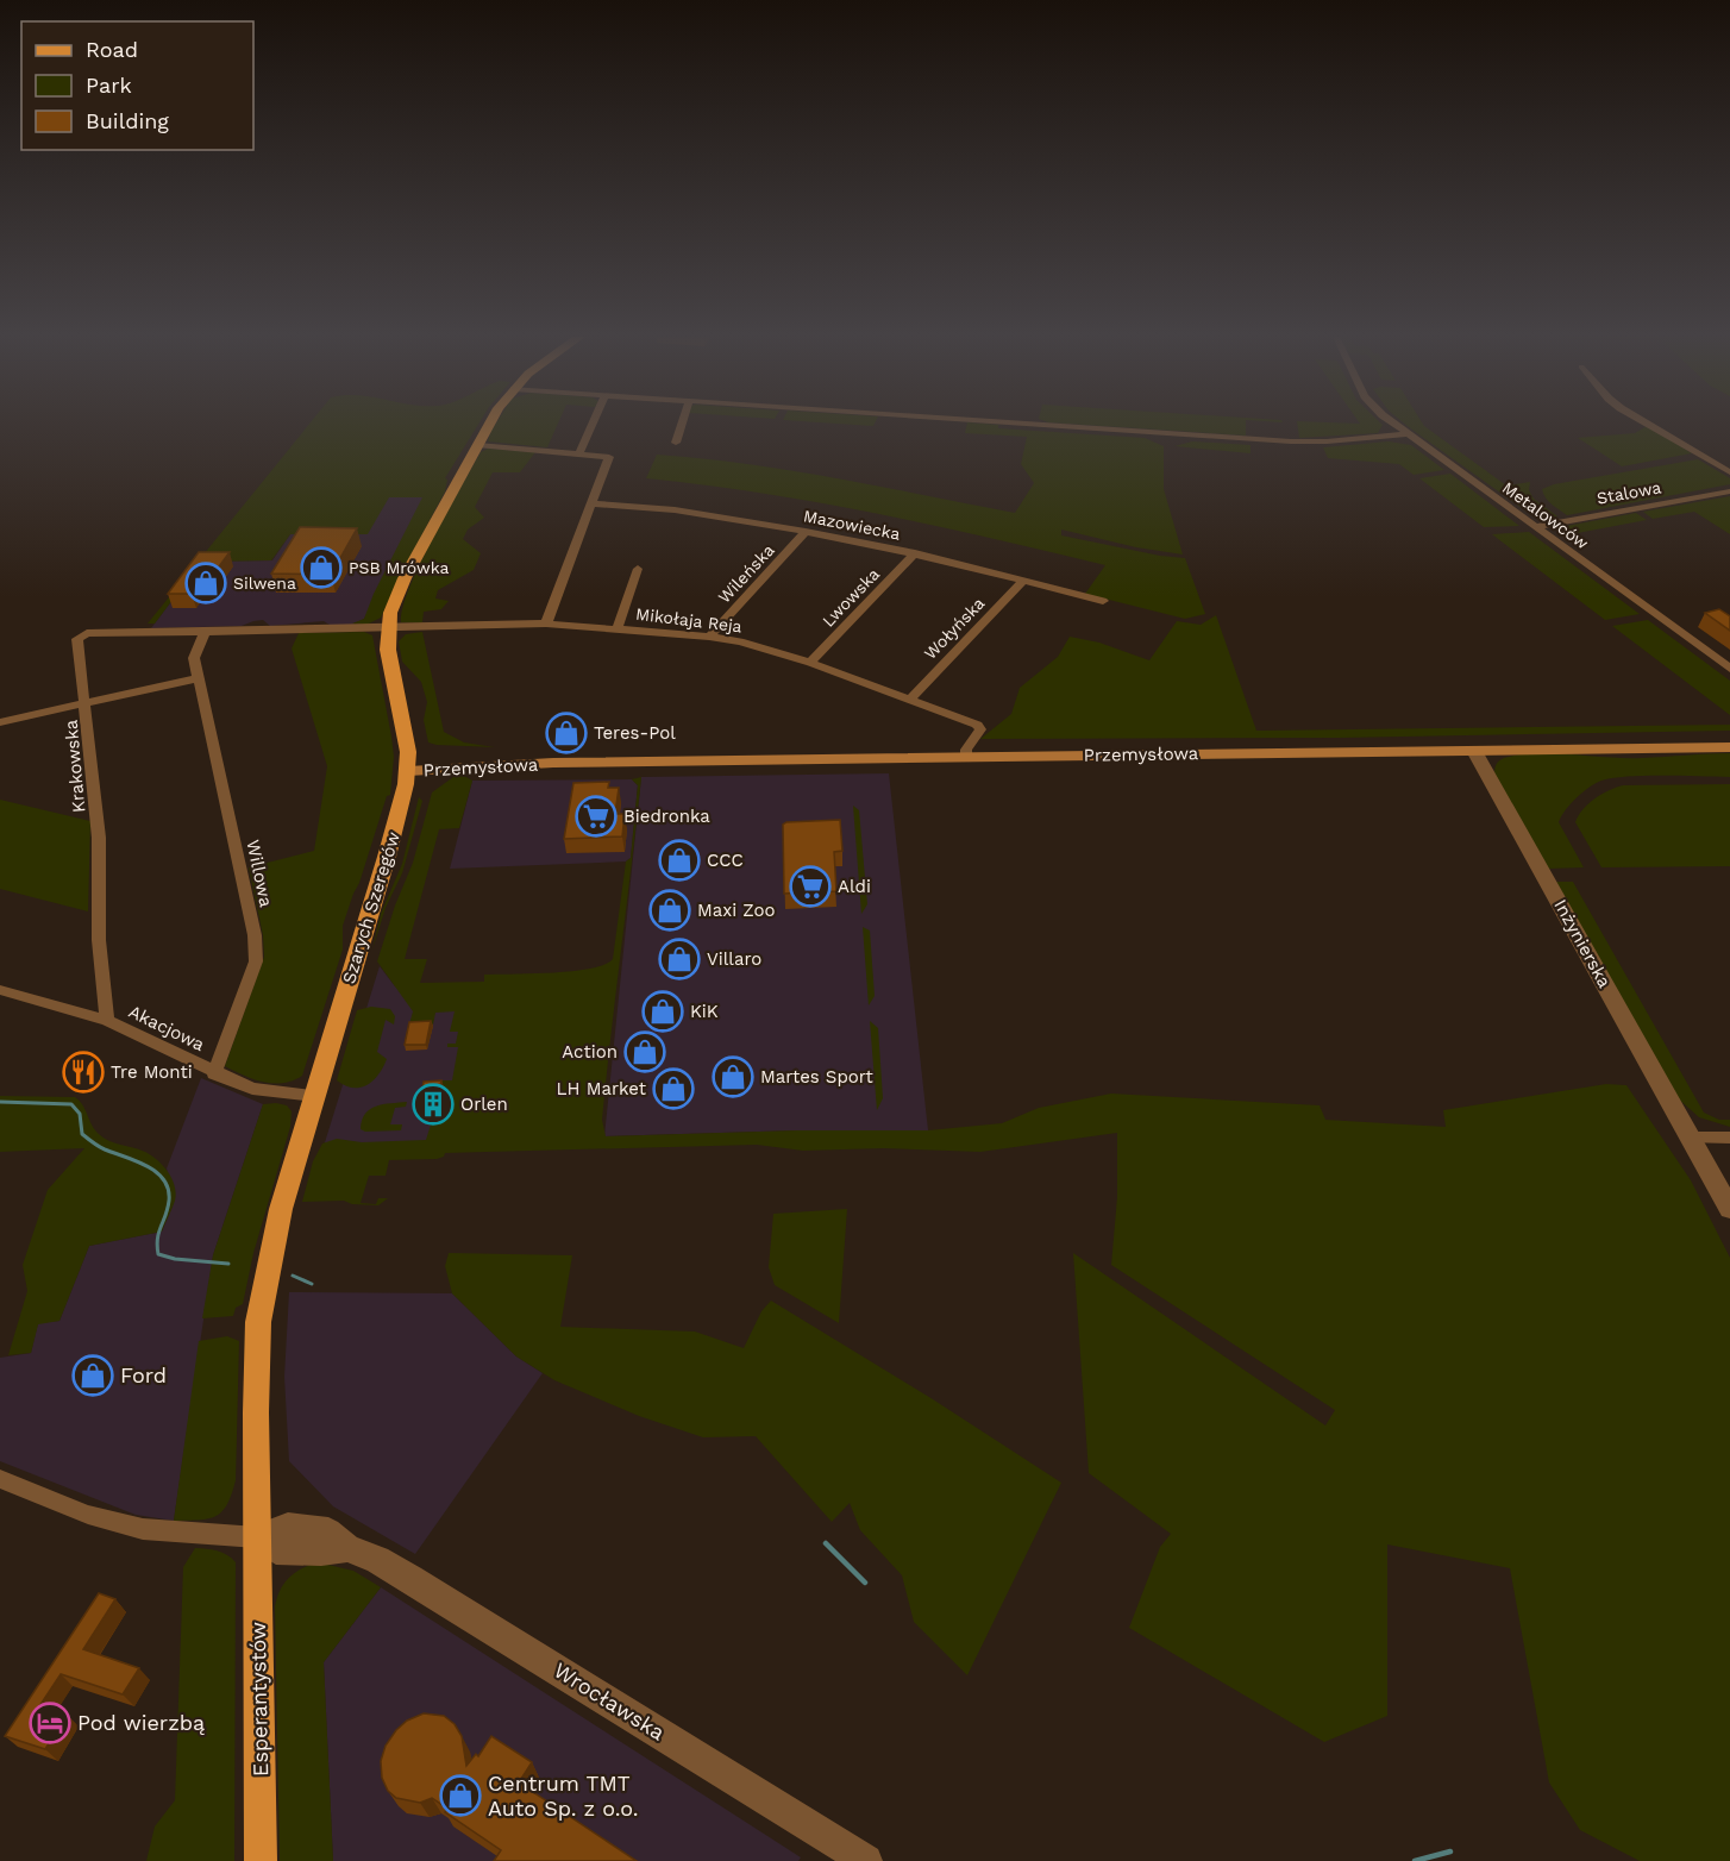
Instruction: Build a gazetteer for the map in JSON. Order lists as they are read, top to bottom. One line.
{"streets":{"main road":["Przemysłowa","Szarych Szeregów","Esperantystów"],"street":["Stalowa","Metalowców","Mazowiecka","Wileńska","Lwowska","Mikołaja Reja","Wołyńska","Krakowska","Willowa","Inżynierska","Akacjowa","Wrocławska"]},"crossings":[["Stalowa","Metalowców"],["Mazowiecka","Wileńska"],["Mazowiecka","Lwowska"],["Mazowiecka","Wołyńska"],["Wileńska","Mikołaja Reja"],["Lwowska","Mikołaja Reja"],["Mikołaja Reja","Wołyńska"],["Mikołaja Reja","Przemysłowa"],["Mikołaja Reja","Krakowska"],["Mikołaja Reja","Szarych Szeregów"],["Przemysłowa","Szarych Szeregów"],["Przemysłowa","Inżynierska"],["Krakowska","Willowa"],["Krakowska","Szarych Szeregów"],["Krakowska","Akacjowa"],["Willowa","Akacjowa"],["Szarych Szeregów","Akacjowa"],["Szarych Szeregów","Esperantystów"],["Szarych Szeregów","Wrocławska"],["Esperantystów","Wrocławska"]],"places":{"shop":["PSB Mrówka","Silwena","Teres-Pol","CCC","Maxi Zoo","Villaro","KiK","Action","Martes Sport","LH Market","Ford","Centrum TMT Auto Sp. z o.o."],"supermarket":["Biedronka","Aldi"],"restaurant":["Tre Monti"],"building":["Orlen"],"hotel":["Pod wierzbą"]},"legend":["Road","Park","Building"]}
